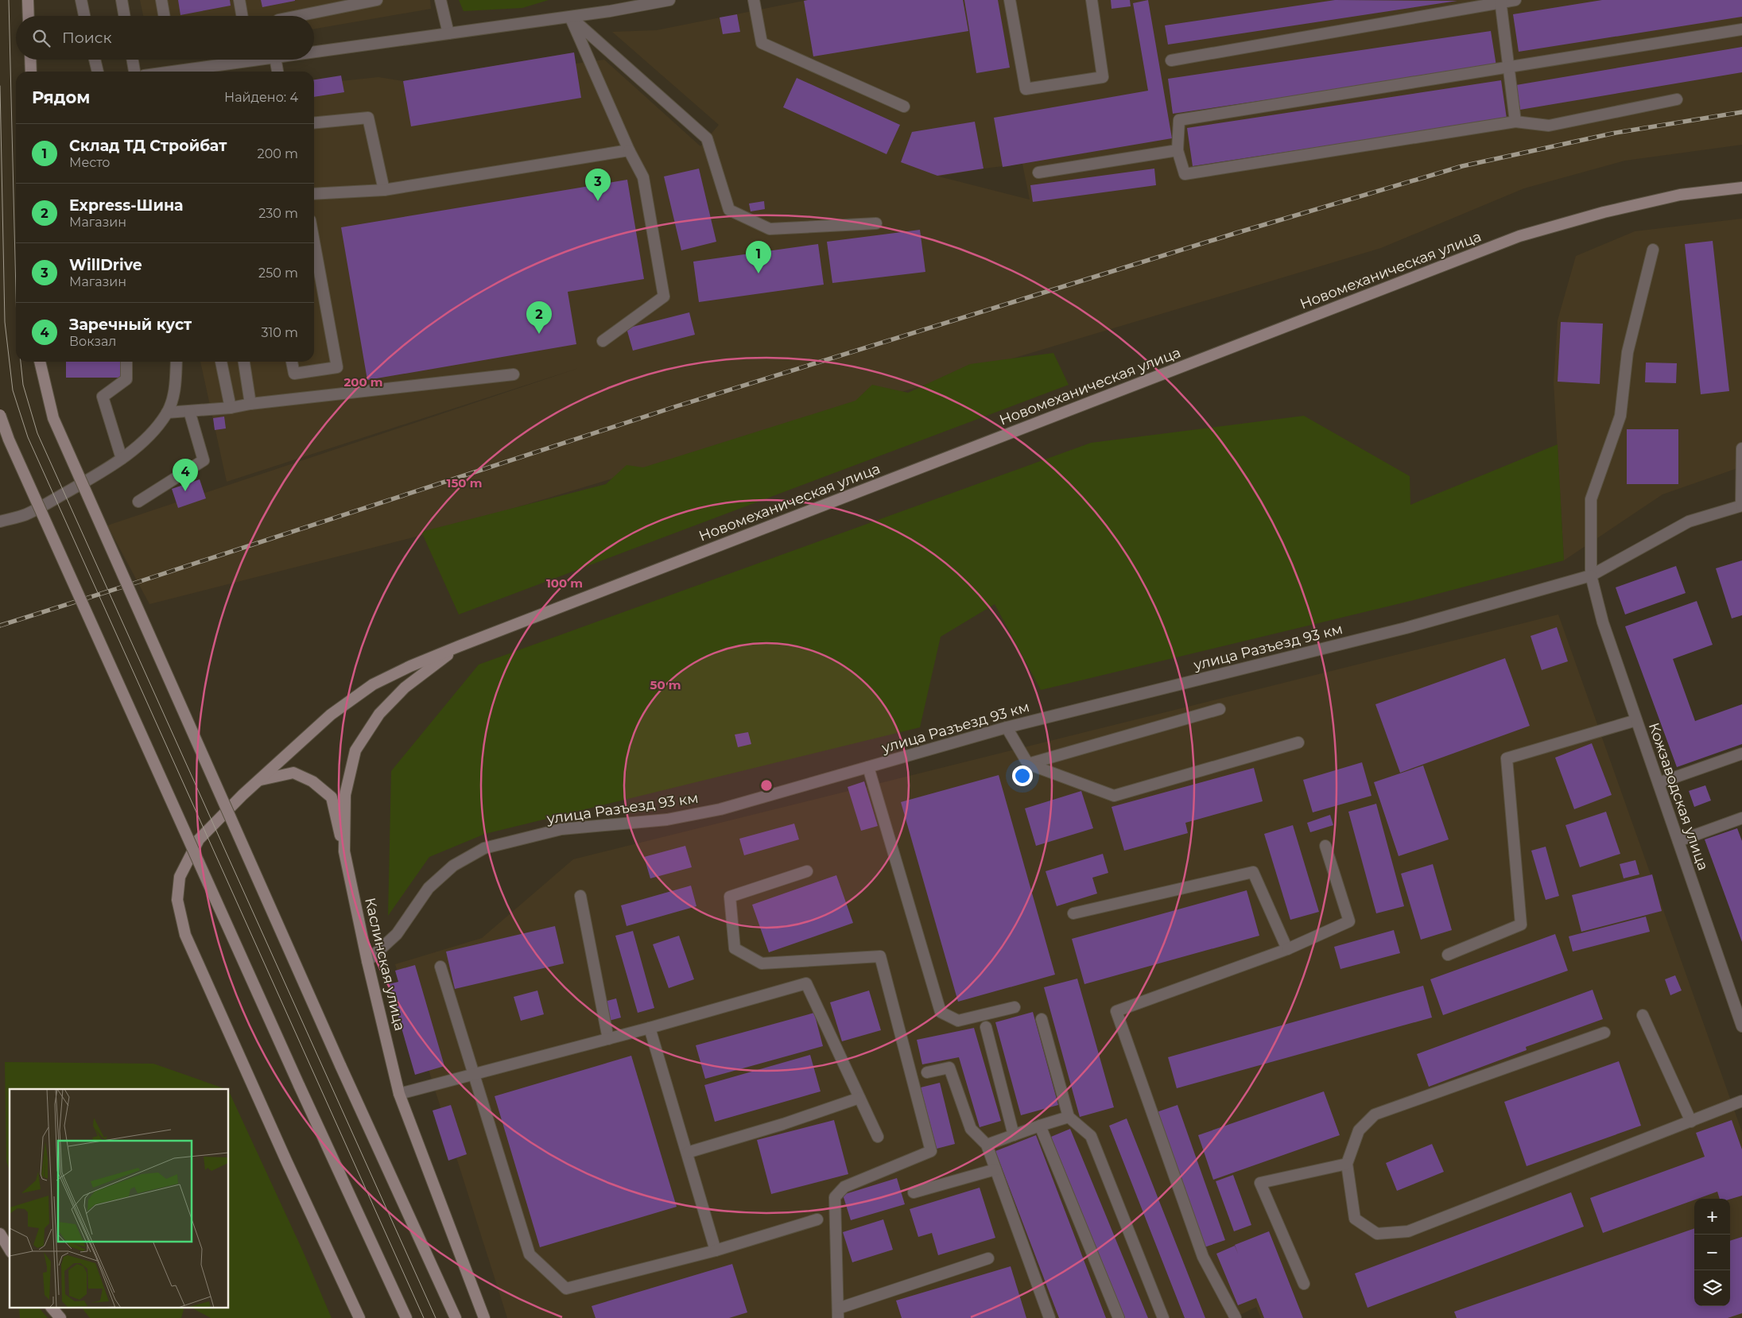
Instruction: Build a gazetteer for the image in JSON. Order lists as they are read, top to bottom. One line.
{"streets":{"main road":["Новомеханическая улица","Каслинская улица"],"street":["улица Разъезд 93 км","Кожзаводская улица"]},"crossings":[["Новомеханическая улица","Каслинская улица"],["улица Разъезд 93 км","Кожзаводская улица"],["улица Разъезд 93 км","Каслинская улица"]],"page":{"search":"Поиск","heading":["Рядом","Найдено: 4"],"list":[{"mark":"1","name":"Склад ТД Стройбат","note":"Место","value":"200 m"},{"mark":"2","name":"Express-Шина","note":"Магазин","value":"230 m"},{"mark":"3","name":"WillDrive","note":"Магазин","value":"250 m"},{"mark":"4","name":"Заречный куст","note":"Вокзал","value":"310 m"}],"pins":["3","1","2","4"],"map_buttons":["+","−"]},"rings":["200 m","150 m","100 m","50 m"]}
